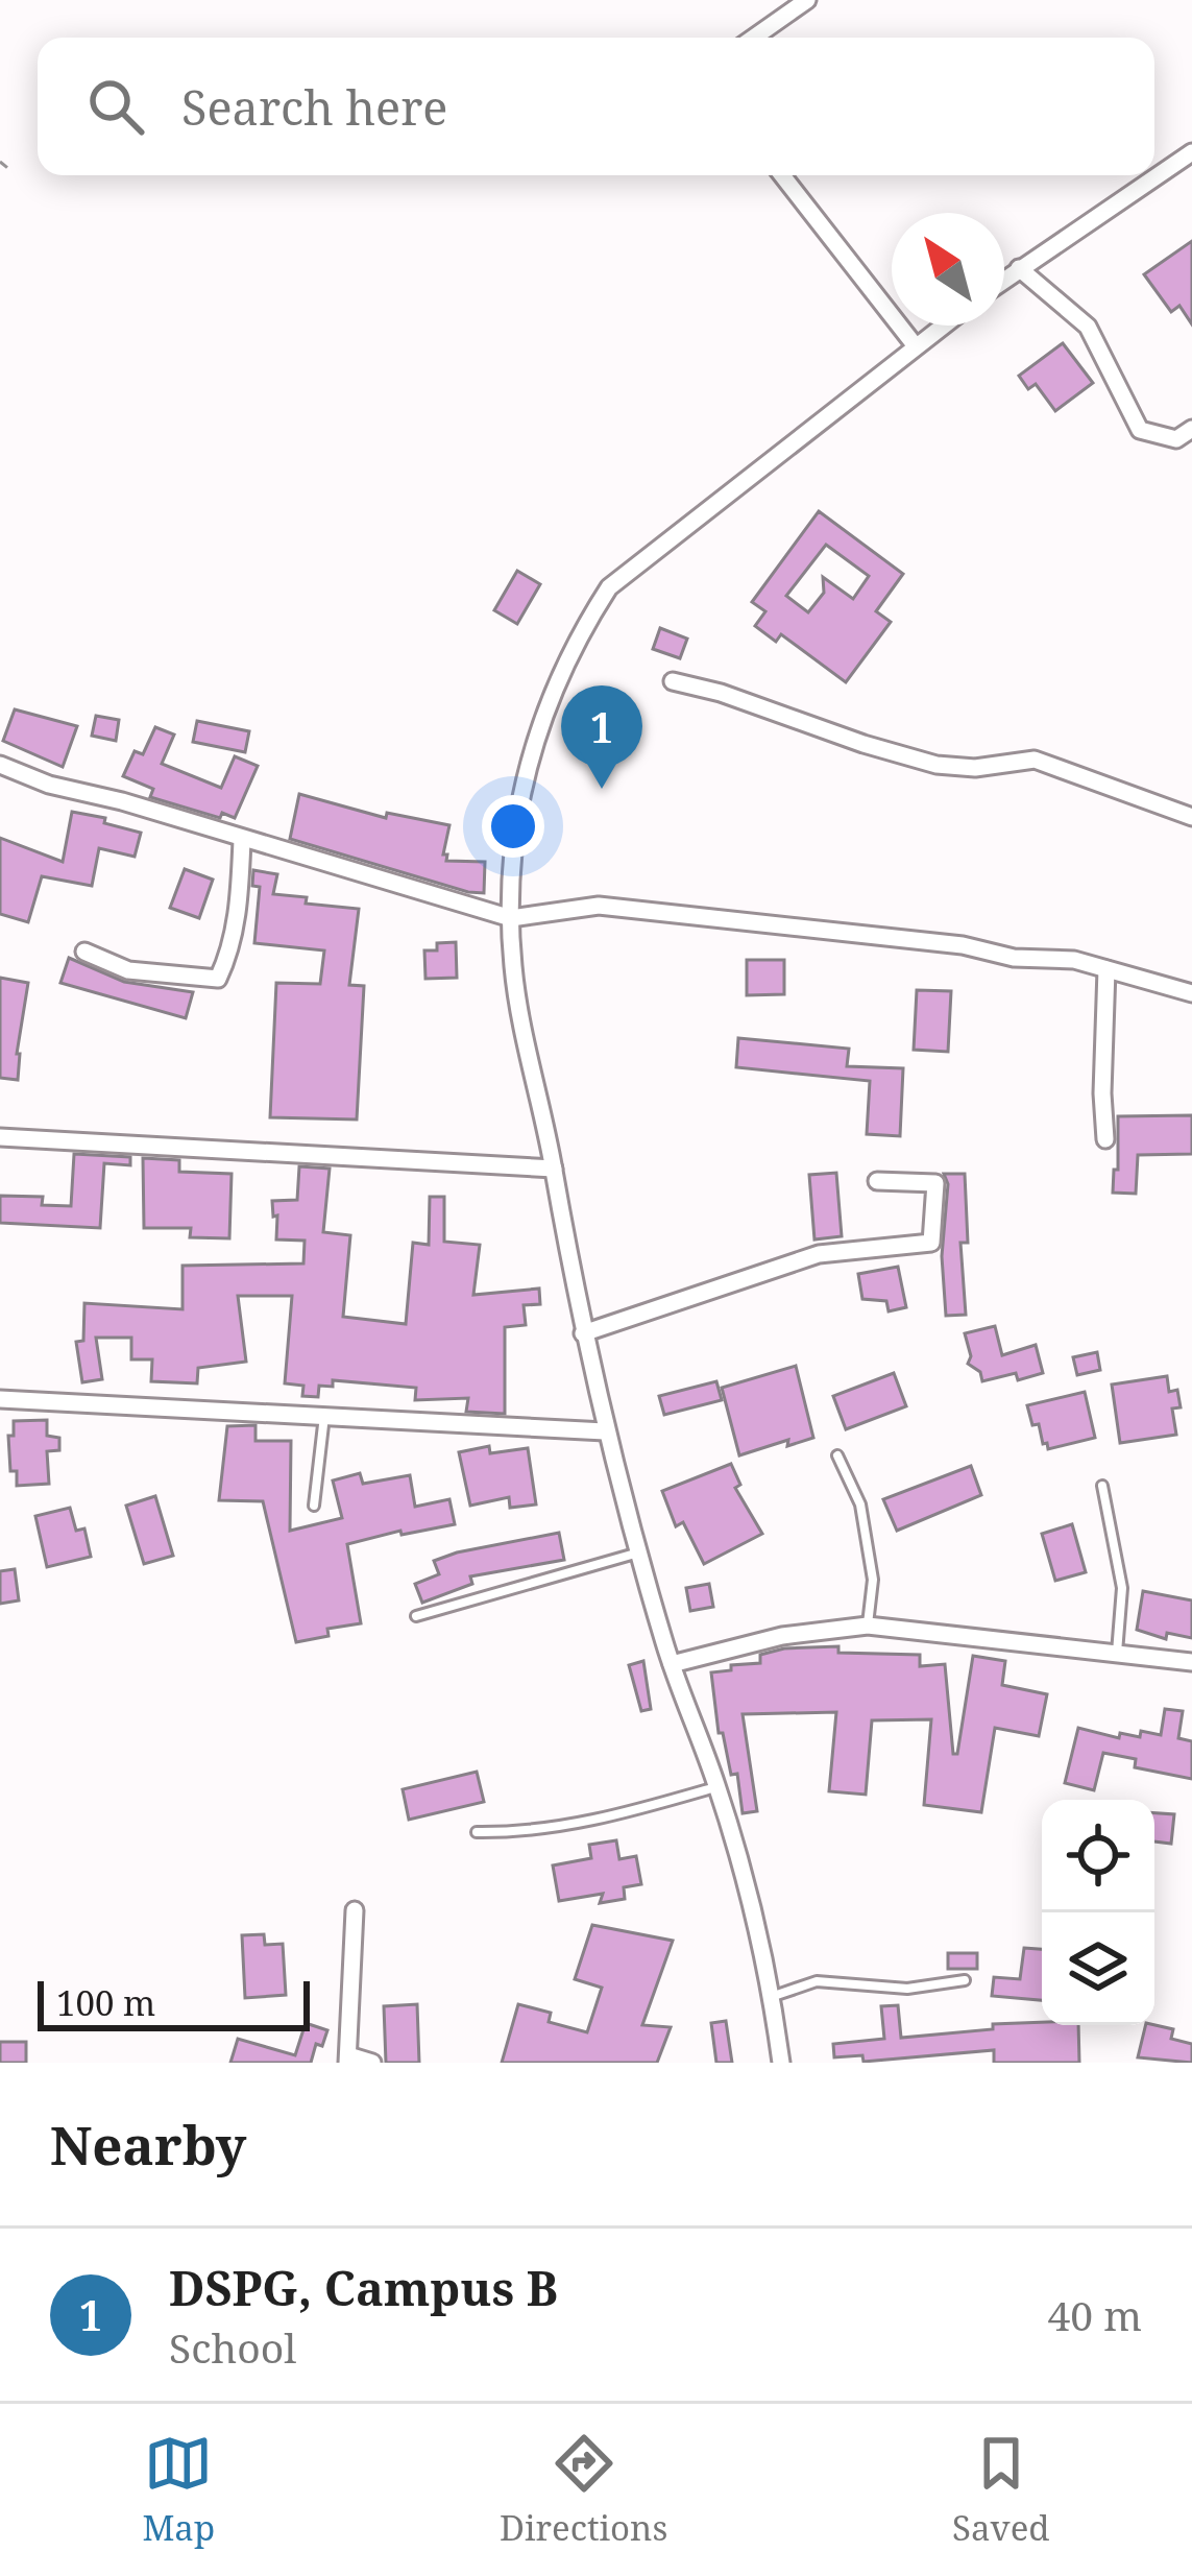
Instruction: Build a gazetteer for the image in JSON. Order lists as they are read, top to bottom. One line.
{"scale_bar":"100 m","north":"top left","page":{"search":"Search here","pins":"1","scale":"100 m","heading":"Nearby","list":[{"mark":"1","name":"DSPG, Campus B","note":"School","value":"40 m"}],"nav":["Map","Directions","Saved"]}}
